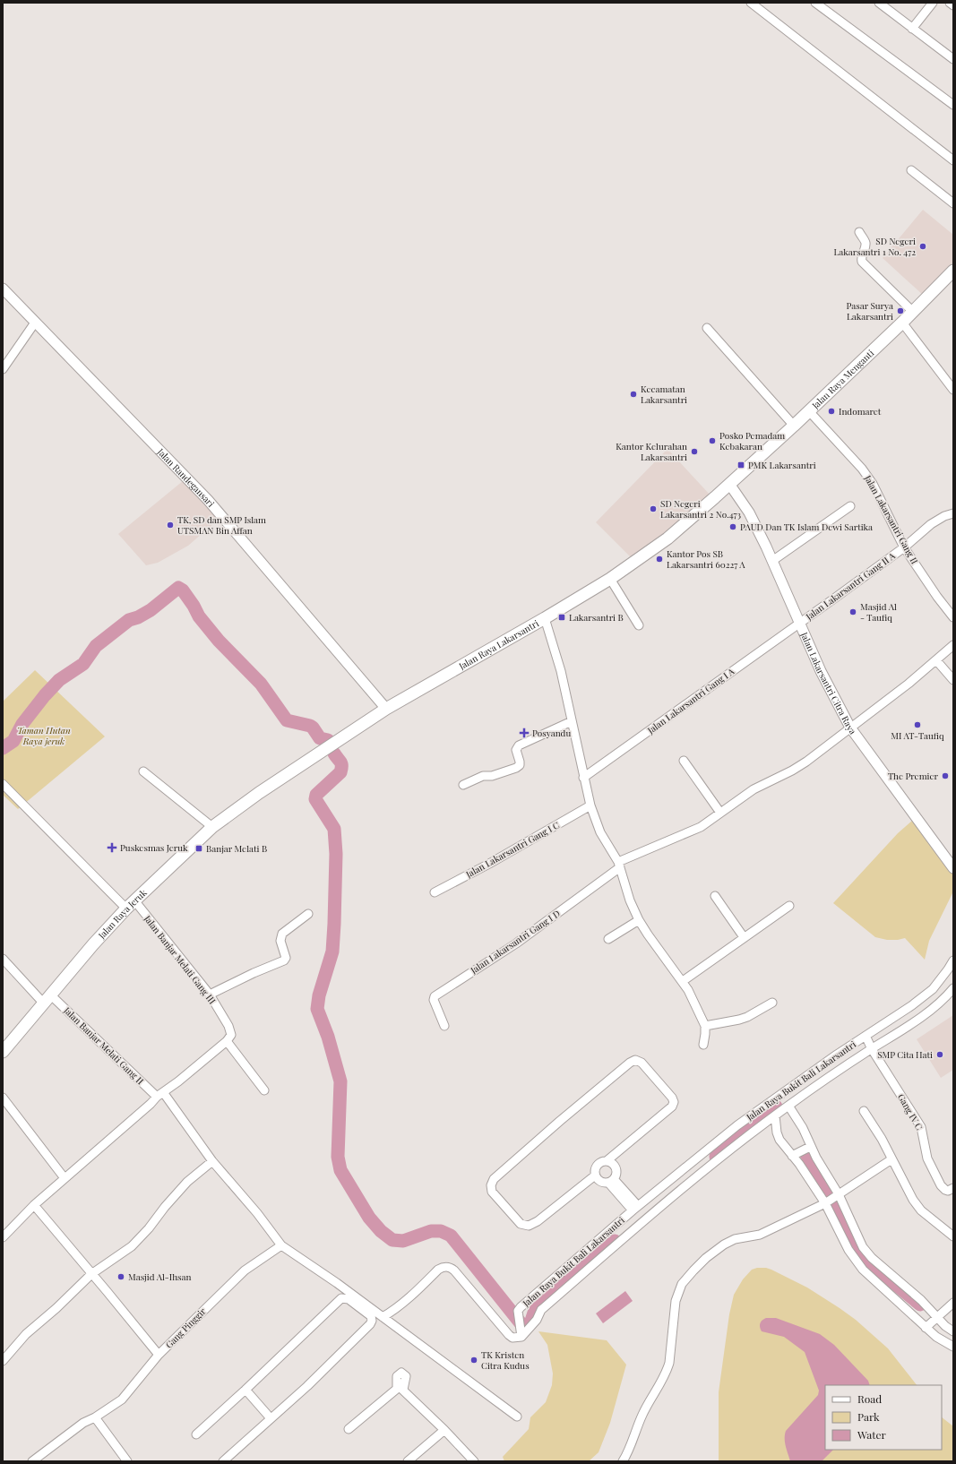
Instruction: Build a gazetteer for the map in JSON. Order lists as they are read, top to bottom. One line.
{"streets":{"main road":["Jalan Raya Menganti","Jalan Raya Lakarsantri","Jalan Raya Jeruk"],"street":["Jalan Randegansari","Jalan Lakarsantri Gang II","Jalan Lakarsantri Gang II A","Jalan Lakarsantri Citra Raya","Jalan Lakarsantri Gang I A","Jalan Lakarsantri Gang I C","Jalan Lakarsantri Gang I D","Jalan Banjar Melati Gang III","Jalan Banjar Melati Gang II","Jalan Raya Bukit Bali Lakarsantri","Gang IV C","Gang Pinggir"]},"crossings":[["Jalan Raya Menganti","Jalan Lakarsantri Gang II"],["Jalan Raya Menganti","Jalan Raya Lakarsantri"],["Jalan Raya Menganti","Jalan Lakarsantri Citra Raya"],["Jalan Randegansari","Jalan Raya Lakarsantri"],["Jalan Lakarsantri Gang II","Jalan Lakarsantri Gang II A"],["Jalan Lakarsantri Gang II A","Jalan Lakarsantri Citra Raya"],["Jalan Lakarsantri Gang II A","Jalan Lakarsantri Gang I A"],["Jalan Raya Lakarsantri","Jalan Lakarsantri Citra Raya"],["Jalan Raya Lakarsantri","Jalan Raya Jeruk"],["Jalan Lakarsantri Citra Raya","Jalan Lakarsantri Gang I A"],["Jalan Raya Jeruk","Jalan Banjar Melati Gang III"],["Jalan Raya Jeruk","Jalan Banjar Melati Gang II"],["Jalan Banjar Melati Gang II","Gang Pinggir"],["Jalan Raya Bukit Bali Lakarsantri","Gang IV C"]],"parks":["Taman Hutan Raya jeruk"],"places":{"other":["SD Negeri Lakarsantri 1 No. 472","Pasar Surya Lakarsantri","Kecamatan Lakarsantri","Indomaret","Posko Pemadam Kebakaran","Kantor Kelurahan Lakarsantri","SD Negeri Lakarsantri 2 No.473","TK, SD dan SMP Islam UTSMAN Bin Affan","PAUD Dan TK Islam Dewi Sartika","Kantor Pos SB Lakarsantri 60227 A","Masjid Al - Taufiq","MI AT-Taufiq","The Premier","SMP Cita Hati","Masjid Al-Ihsan","TK Kristen Citra Kudus"],"transit":["PMK Lakarsantri","Lakarsantri B","Banjar Melati B"],"health":["Posyandu","Puskesmas Jeruk"]},"legend":["Road","Park","Water"]}
